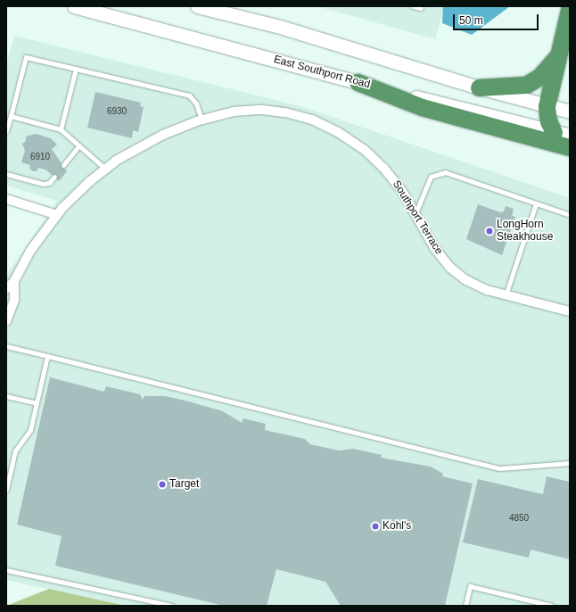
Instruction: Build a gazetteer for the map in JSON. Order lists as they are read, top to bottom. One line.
{"streets":{"main road":["East Southport Road"],"street":["Southport Terrace"]},"places":["LongHorn Steakhouse","Target","Kohl's"],"house_numbers":["6930","6910","4850"],"scale_bar":"50 m"}
